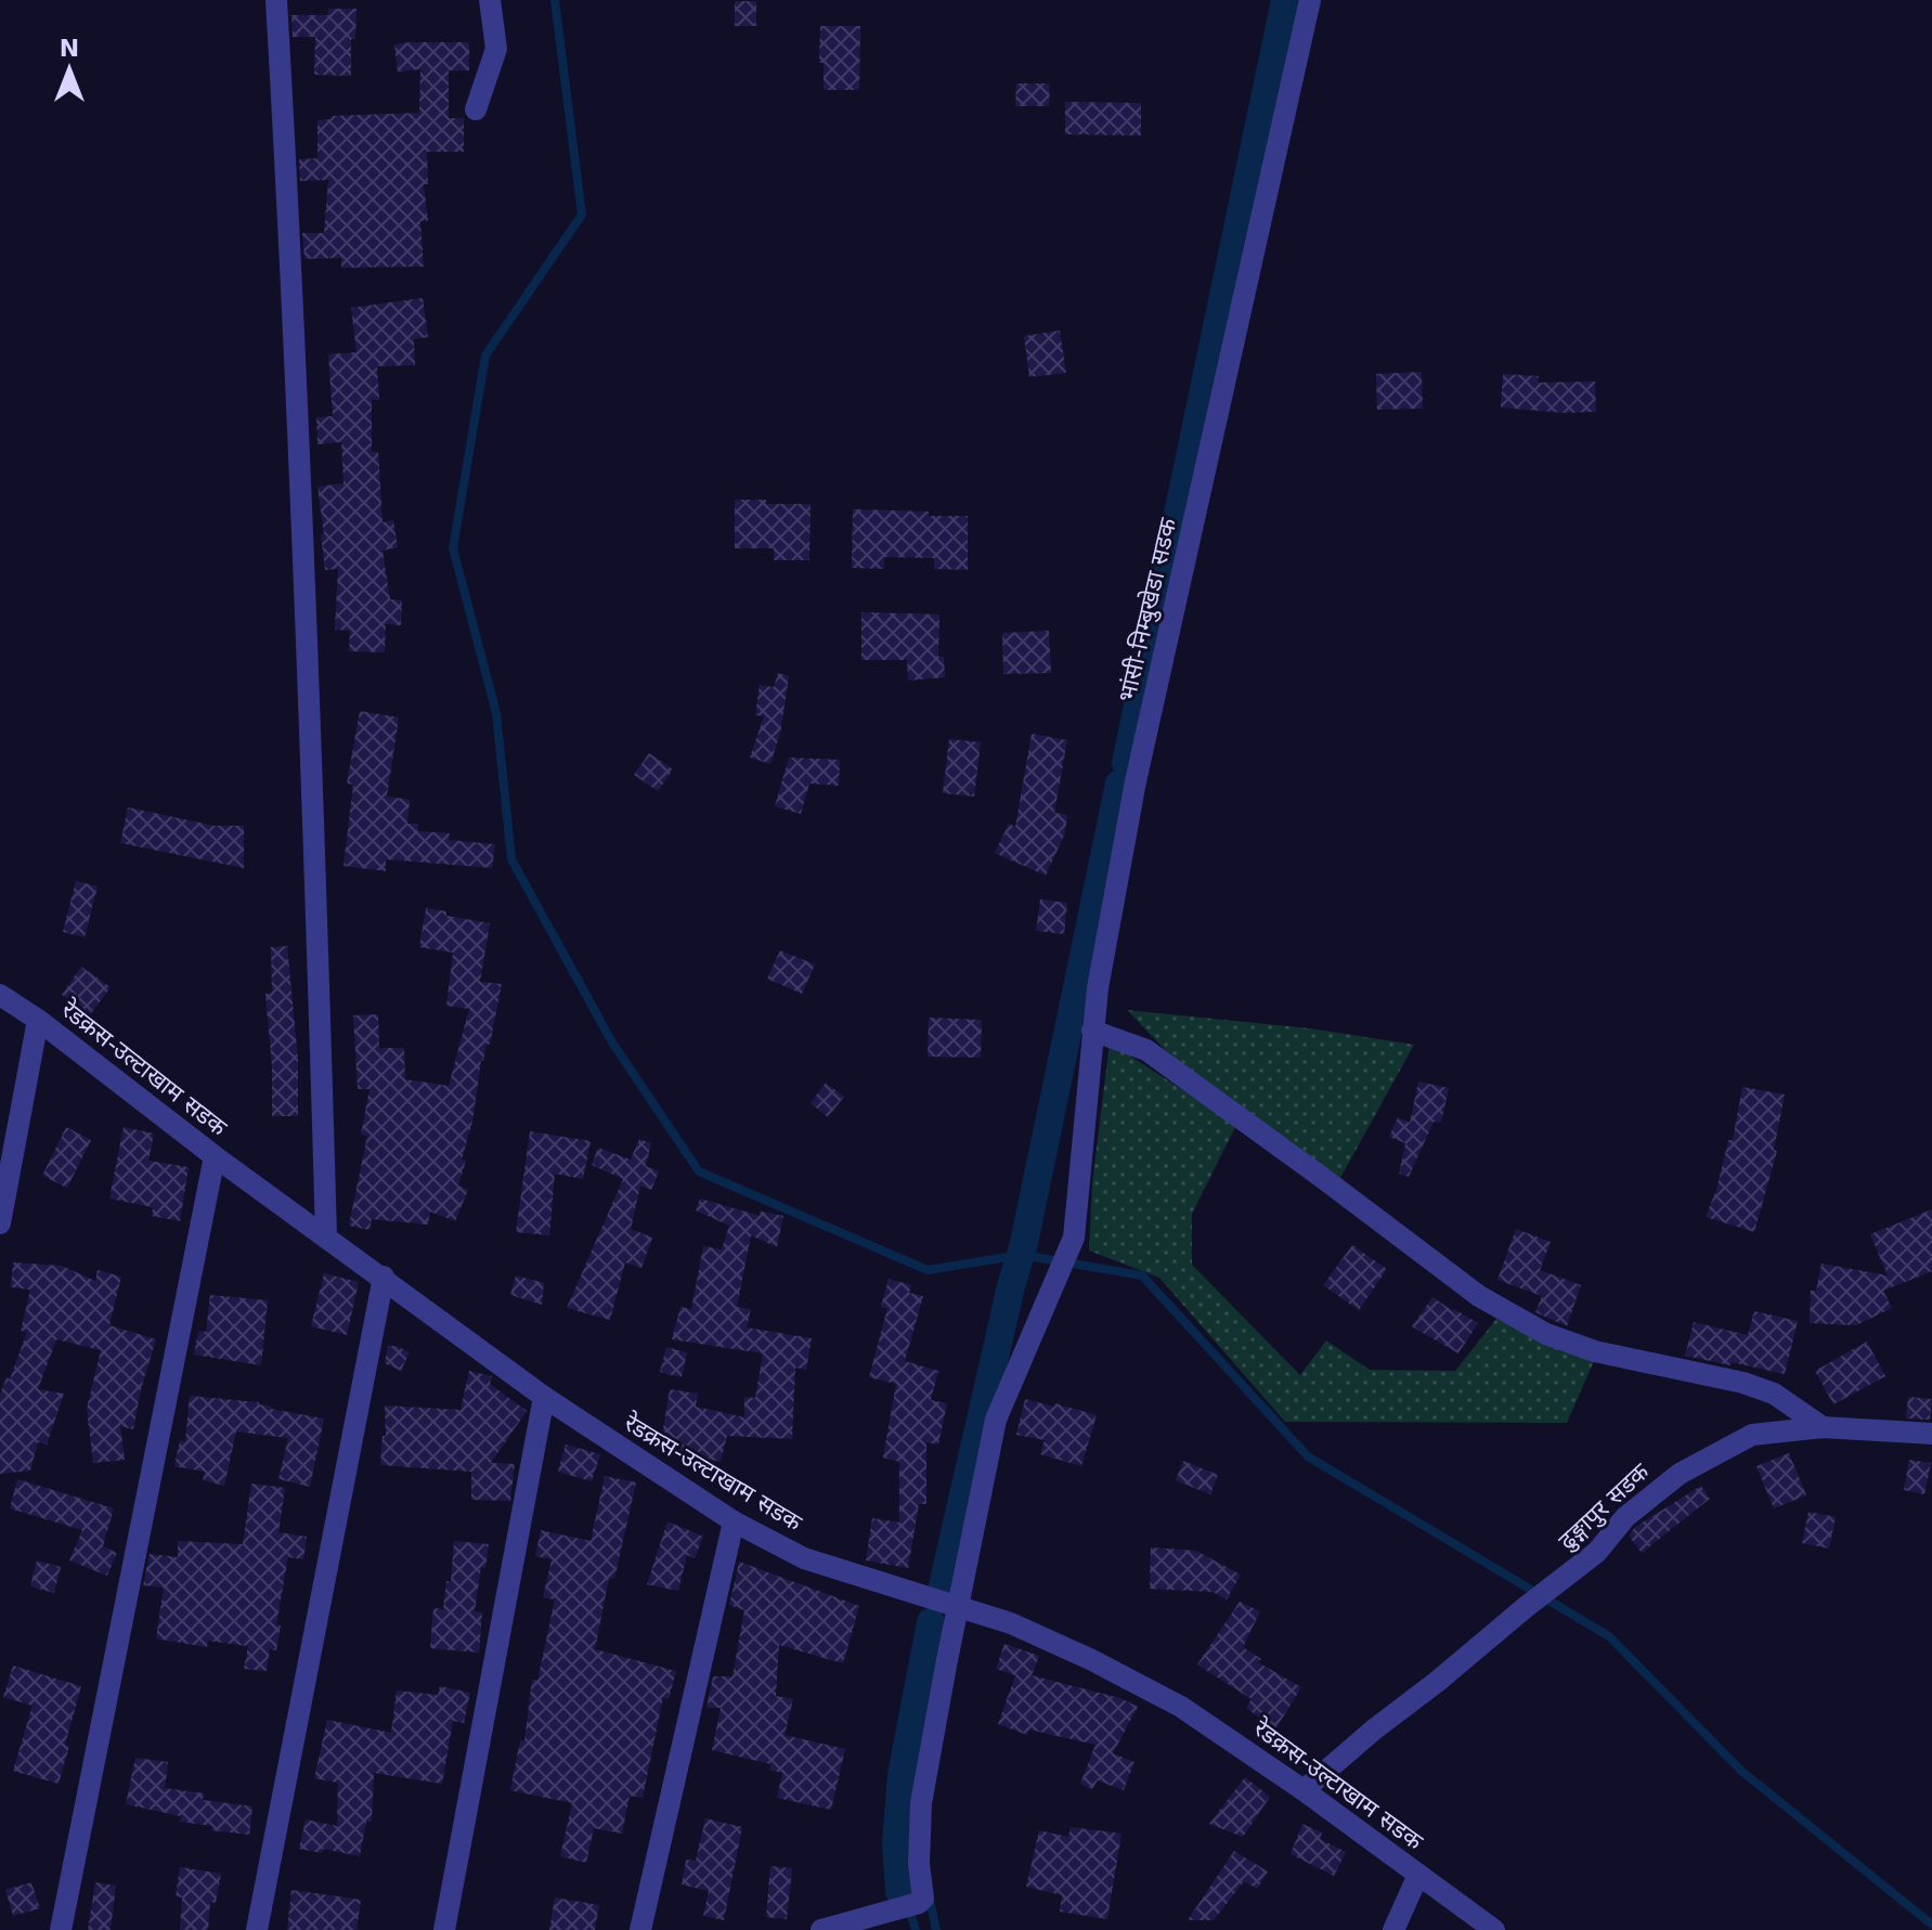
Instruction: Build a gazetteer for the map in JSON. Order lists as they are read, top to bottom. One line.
{"streets":{"street":["भांसी-निम्बुखेडा सडक","रेडक्रस-उल्टाखाम सडक","ढुङ्गापुर सडक"]},"crossings":[["भांसी-निम्बुखेडा सडक","रेडक्रस-उल्टाखाम सडक"],["रेडक्रस-उल्टाखाम सडक","ढुङ्गापुर सडक"]],"north":"top"}
